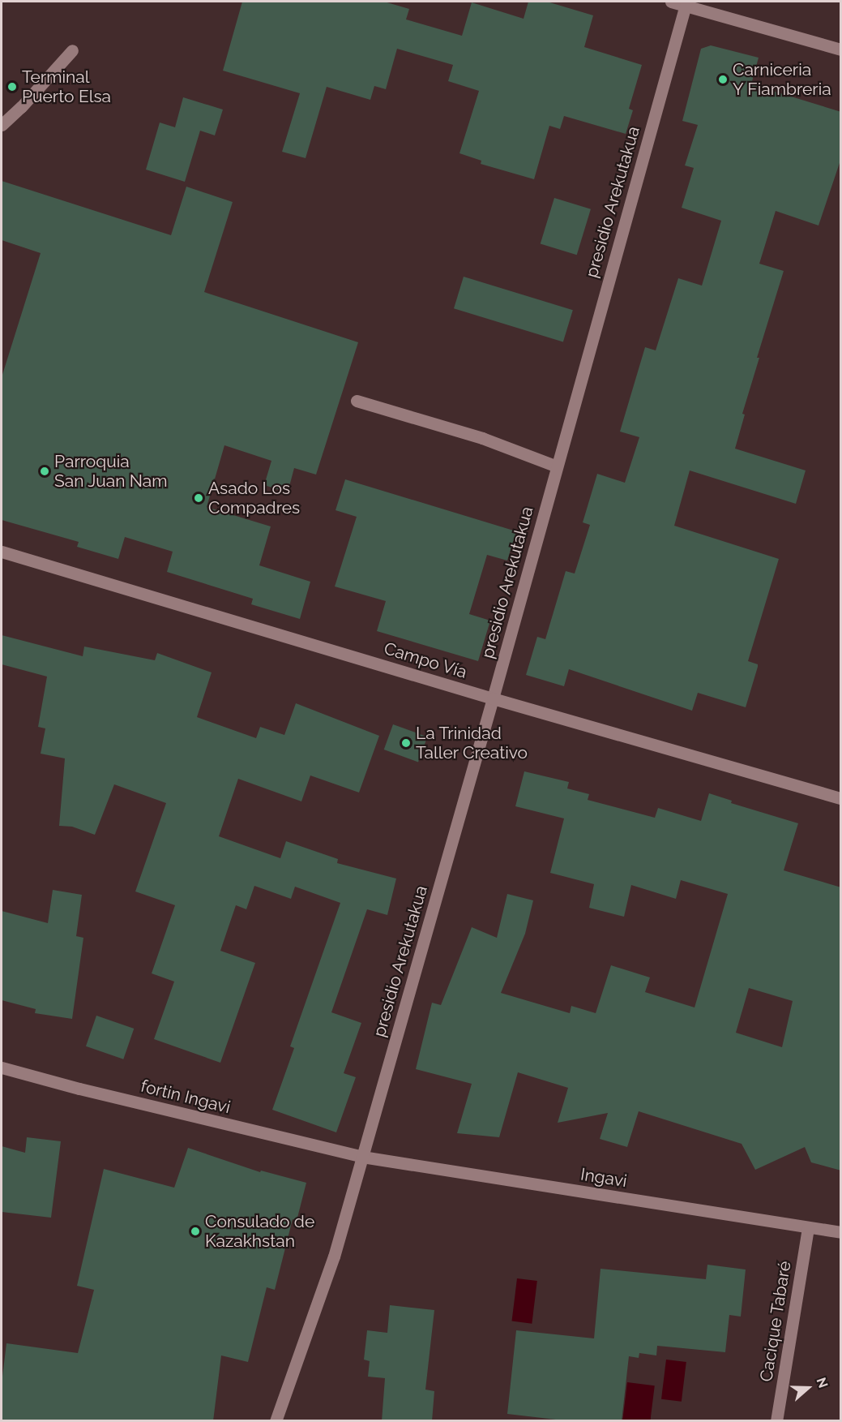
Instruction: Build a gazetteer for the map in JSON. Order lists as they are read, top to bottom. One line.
{"streets":{"street":["presidio Arekutakua","Campo Vía","fortin Ingavi","Ingavi","Cacique Tabaré"]},"crossings":[["presidio Arekutakua","Campo Vía"],["presidio Arekutakua","fortin Ingavi"],["presidio Arekutakua","Ingavi"],["fortin Ingavi","Ingavi"],["Ingavi","Cacique Tabaré"]],"places":["Carniceria Y Fiambreria","Terminal Puerto Elsa","Parroquia San Juan Nam","Asado Los Compadres","La Trinidad Taller Creativo","Consulado de Kazakhstan"],"north":"right"}
